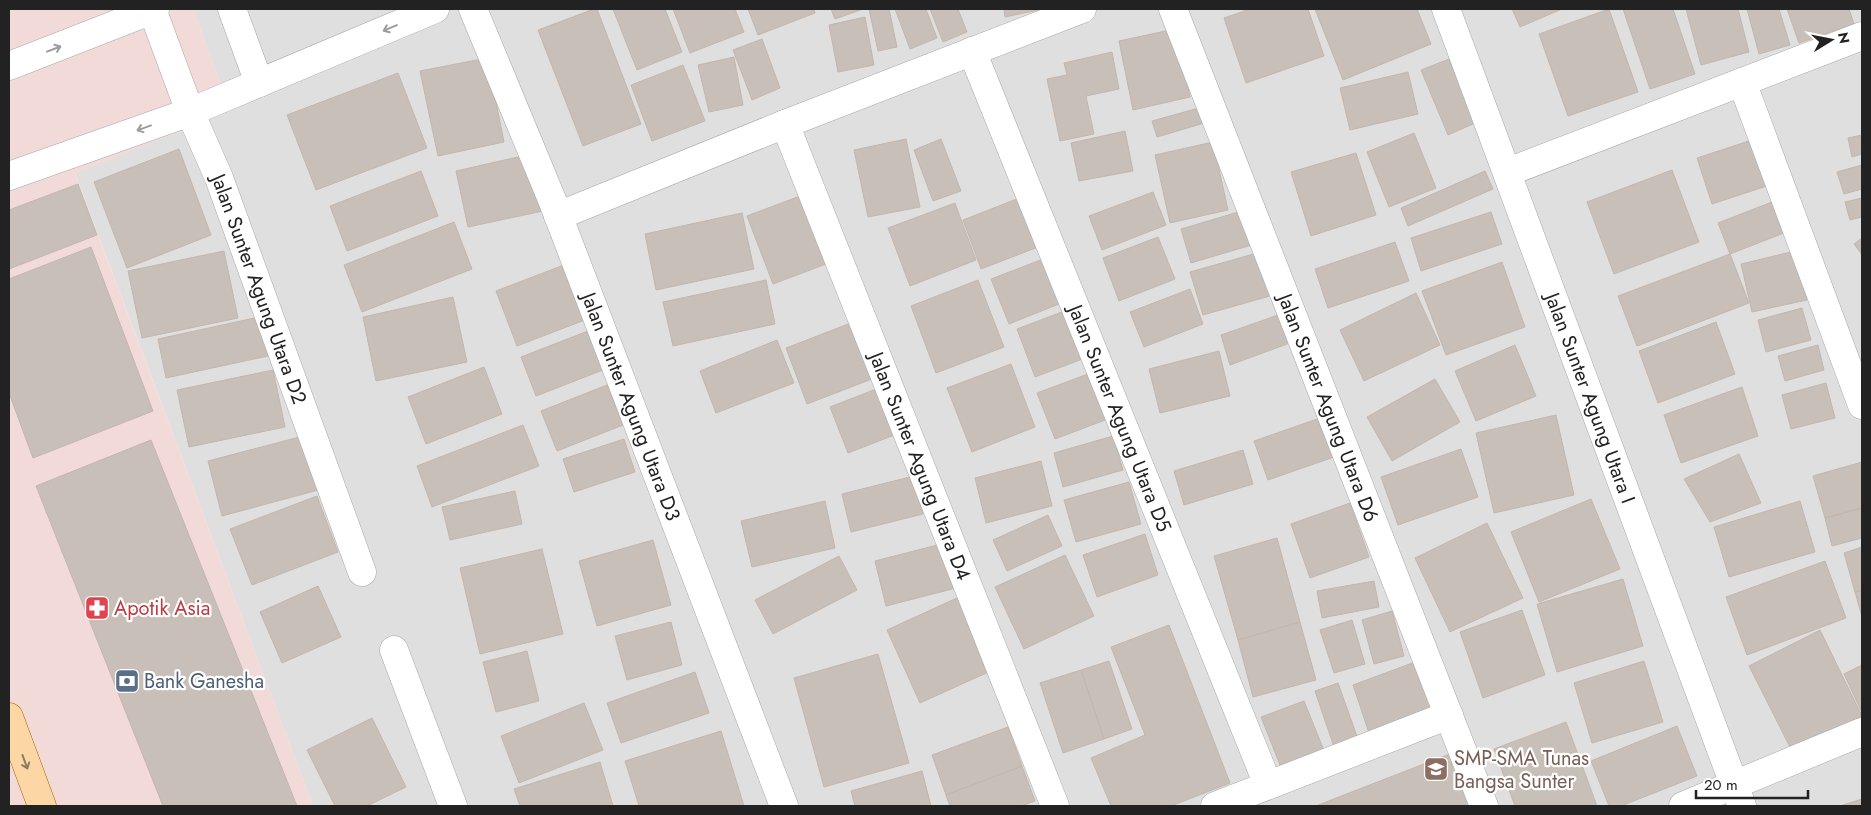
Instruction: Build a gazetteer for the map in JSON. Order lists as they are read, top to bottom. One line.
{"streets":{"street":["Jalan Sunter Agung Utara D2","Jalan Sunter Agung Utara I","Jalan Sunter Agung Utara D3","Jalan Sunter Agung Utara D6","Jalan Sunter Agung Utara D5","Jalan Sunter Agung Utara D4"]},"places":{"pharmacy":["Apotik Asia"],"bank":["Bank Ganesha"],"school or university":["SMP-SMA Tunas Bangsa Sunter"]},"scale_bar":"20 m","north":"right"}
